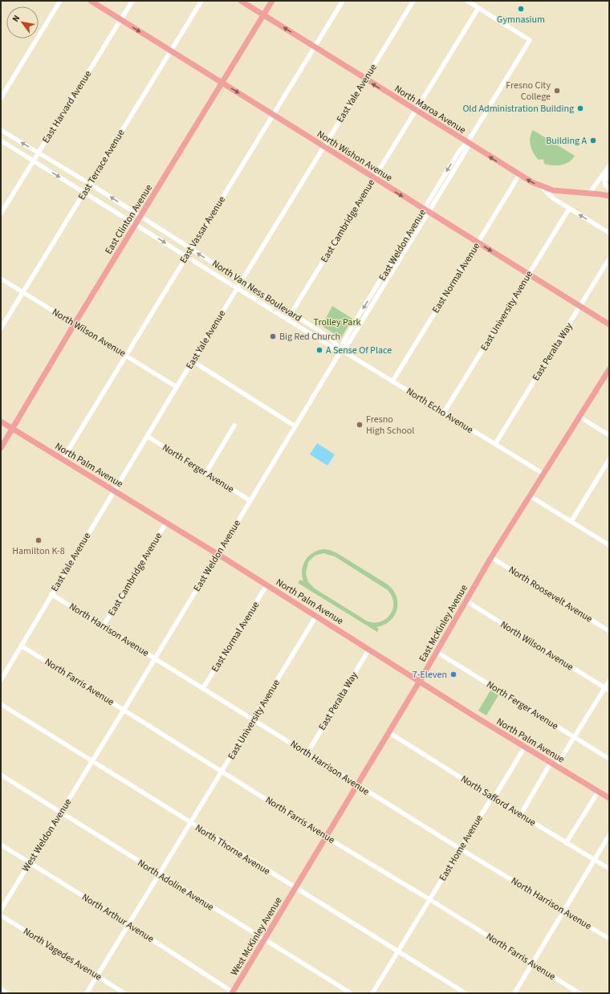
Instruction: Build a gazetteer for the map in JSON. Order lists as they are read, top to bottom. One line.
{"streets":{"main road":["North Maroa Avenue","North Wishon Avenue","East Clinton Avenue","North Palm Avenue","East McKinley Avenue","West McKinley Avenue"],"street":["East Yale Avenue","East Harvard Avenue","East Terrace Avenue","East Cambridge Avenue","East Vassar Avenue","East Weldon Avenue","East Normal Avenue","North Van Ness Boulevard","East University Avenue","North Wilson Avenue","East Peralta Way","North Echo Avenue","North Ferger Avenue","North Roosevelt Avenue","North Harrison Avenue","North Farris Avenue","North Safford Avenue","West Weldon Avenue","East Home Avenue","North Thorne Avenue","North Adoline Avenue","North Arthur Avenue","North Vagedes Avenue"]},"crossings":[["East Yale Avenue","North Maroa Avenue"],["East Yale Avenue","North Wishon Avenue"],["East Yale Avenue","North Van Ness Boulevard"],["East Yale Avenue","North Wilson Avenue"],["East Yale Avenue","North Palm Avenue"],["East Yale Avenue","North Ferger Avenue"],["East Yale Avenue","North Harrison Avenue"],["East Yale Avenue","North Farris Avenue"],["East Harvard Avenue","North Wishon Avenue"],["East Harvard Avenue","North Van Ness Boulevard"],["North Maroa Avenue","East Clinton Avenue"],["North Maroa Avenue","East Cambridge Avenue"],["North Maroa Avenue","East Vassar Avenue"],["North Maroa Avenue","East Weldon Avenue"],["North Maroa Avenue","East Normal Avenue"],["North Maroa Avenue","East University Avenue"],["North Wishon Avenue","East Terrace Avenue"],["North Wishon Avenue","East Clinton Avenue"],["North Wishon Avenue","East Cambridge Avenue"],["North Wishon Avenue","East Vassar Avenue"],["North Wishon Avenue","East Weldon Avenue"],["North Wishon Avenue","East Normal Avenue"],["North Wishon Avenue","East University Avenue"],["North Wishon Avenue","East Peralta Way"],["East Terrace Avenue","North Van Ness Boulevard"],["East Terrace Avenue","North Wilson Avenue"],["East Clinton Avenue","North Van Ness Boulevard"],["East Clinton Avenue","North Wilson Avenue"],["East Clinton Avenue","North Palm Avenue"],["East Cambridge Avenue","East Weldon Avenue"],["East Cambridge Avenue","North Van Ness Boulevard"],["East Cambridge Avenue","North Palm Avenue"],["East Cambridge Avenue","North Harrison Avenue"],["East Vassar Avenue","North Van Ness Boulevard"],["East Vassar Avenue","North Wilson Avenue"],["East Vassar Avenue","North Palm Avenue"],["East Weldon Avenue","North Echo Avenue"],["East Weldon Avenue","North Palm Avenue"],["East Weldon Avenue","North Ferger Avenue"],["East Weldon Avenue","North Harrison Avenue"],["East Weldon Avenue","North Farris Avenue"],["East Weldon Avenue","West Weldon Avenue"],["East Weldon Avenue","North Thorne Avenue"],["East Normal Avenue","North Echo Avenue"],["East Normal Avenue","North Palm Avenue"],["East Normal Avenue","North Harrison Avenue"],["North Van Ness Boulevard","North Echo Avenue"],["East University Avenue","North Echo Avenue"],["East University Avenue","North Palm Avenue"],["East University Avenue","North Harrison Avenue"],["East University Avenue","North Farris Avenue"],["East University Avenue","North Thorne Avenue"],["East University Avenue","North Adoline Avenue"],["East University Avenue","North Arthur Avenue"],["East University Avenue","North Vagedes Avenue"],["North Wilson Avenue","East McKinley Avenue"],["East Peralta Way","North Echo Avenue"],["East Peralta Way","North Palm Avenue"],["East Peralta Way","North Harrison Avenue"],["North Echo Avenue","East McKinley Avenue"],["North Palm Avenue","East McKinley Avenue"],["North Palm Avenue","East Home Avenue"],["North Ferger Avenue","East McKinley Avenue"],["North Roosevelt Avenue","East McKinley Avenue"],["East McKinley Avenue","North Harrison Avenue"],["East McKinley Avenue","North Farris Avenue"],["East McKinley Avenue","North Safford Avenue"],["East McKinley Avenue","North Thorne Avenue"],["East McKinley Avenue","West McKinley Avenue"],["North Harrison Avenue","East Home Avenue"],["North Farris Avenue","East Home Avenue"],["North Safford Avenue","East Home Avenue"],["West Weldon Avenue","North Thorne Avenue"],["West Weldon Avenue","North Adoline Avenue"],["West Weldon Avenue","North Arthur Avenue"],["East Home Avenue","North Thorne Avenue"],["North Thorne Avenue","West McKinley Avenue"],["North Adoline Avenue","West McKinley Avenue"],["North Arthur Avenue","West McKinley Avenue"]],"one_way":["North Maroa Avenue","North Wishon Avenue"],"parks":["Trolley Park"],"places":["Gymnasium","Fresno City College","Old Administration Building","Building A","Big Red Church","A Sense Of Place","Fresno High School","Hamilton K-8","7-Eleven"],"north":"top left"}
